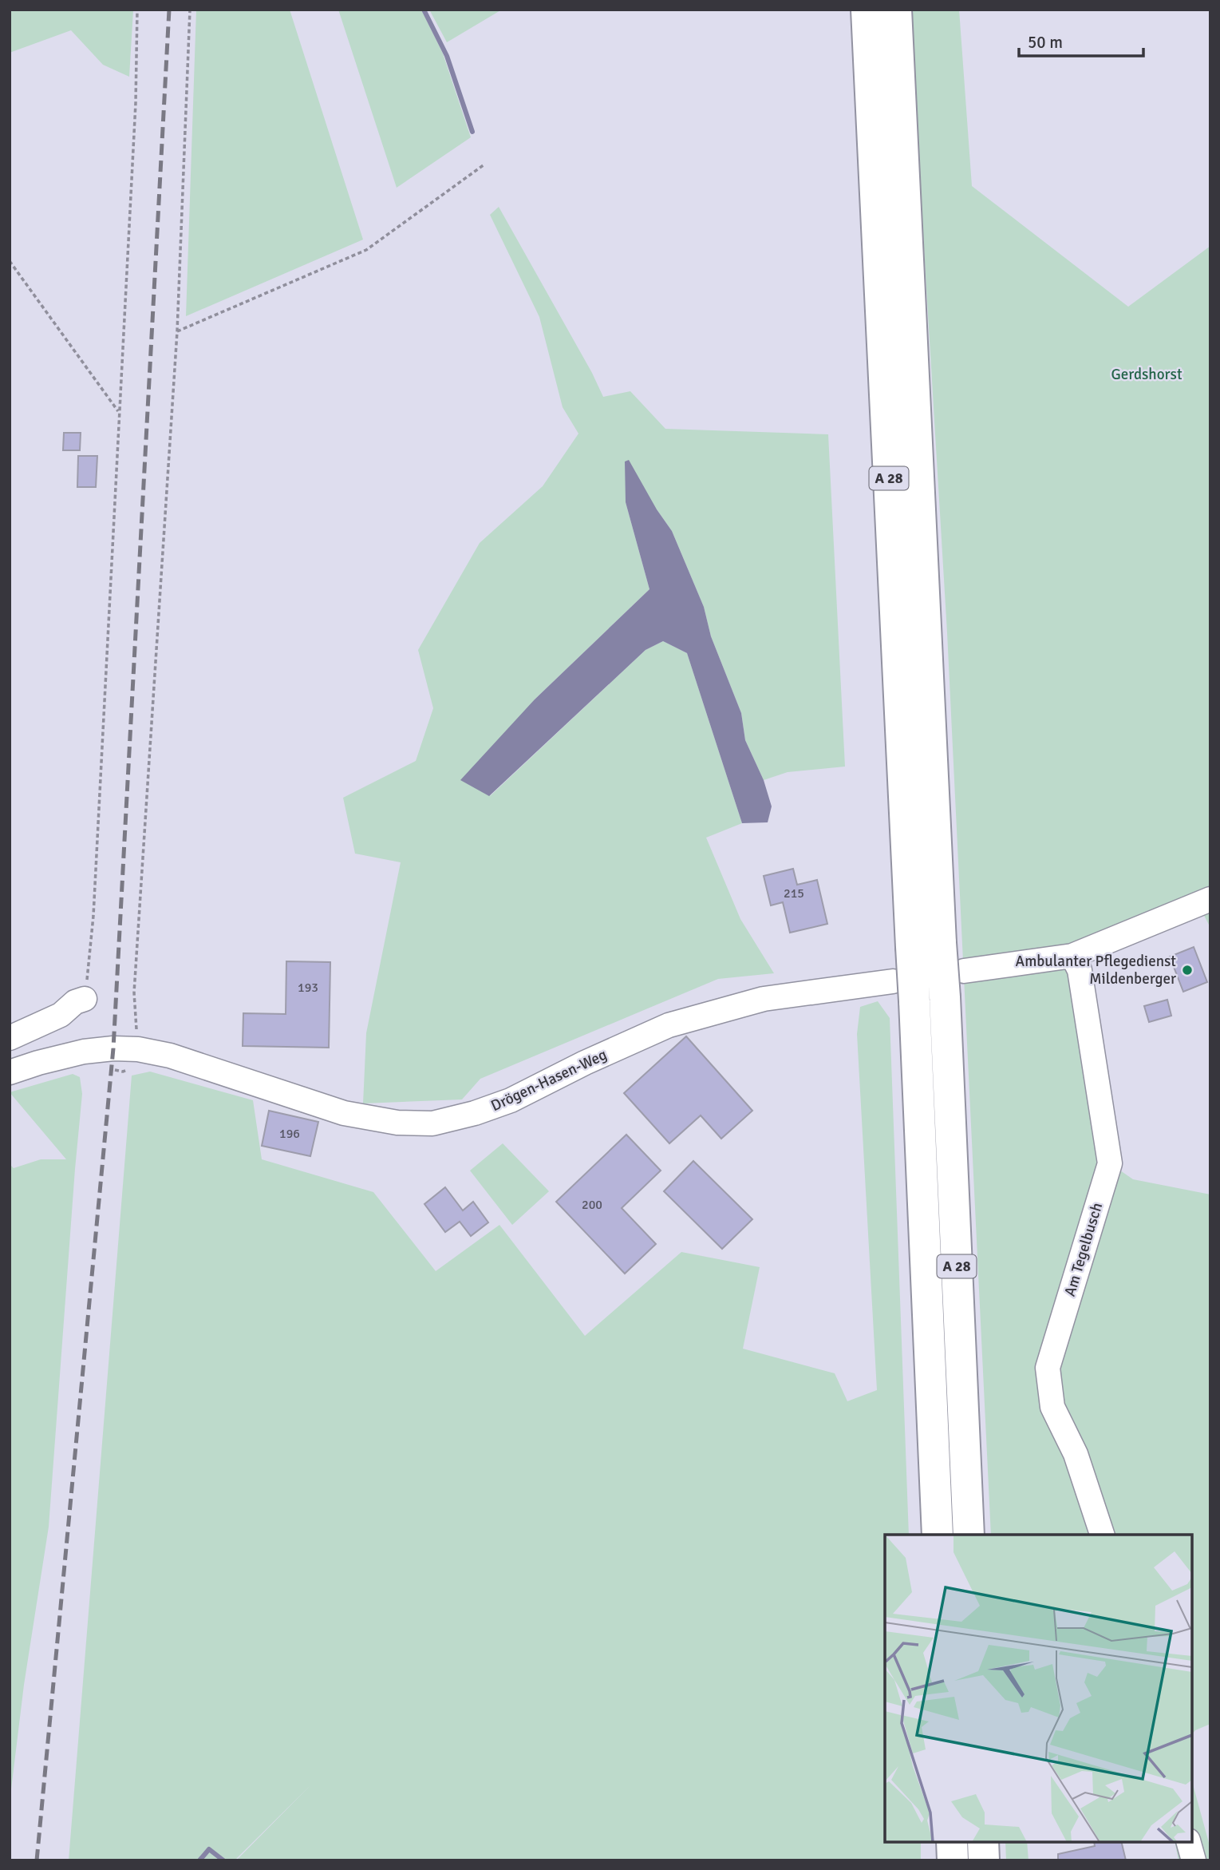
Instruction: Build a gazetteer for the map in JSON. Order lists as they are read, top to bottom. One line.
{"streets":{"highway":["A 28"],"street":["Drögen-Hasen-Weg","Am Tegelbusch"]},"crossings":[["A 28","Drögen-Hasen-Weg"]],"parks":["Gerdshorst"],"places":["Ambulanter Pflegedienst Mildenberger"],"house_numbers":["215","193","196","200"],"scale_bar":"50 m"}
